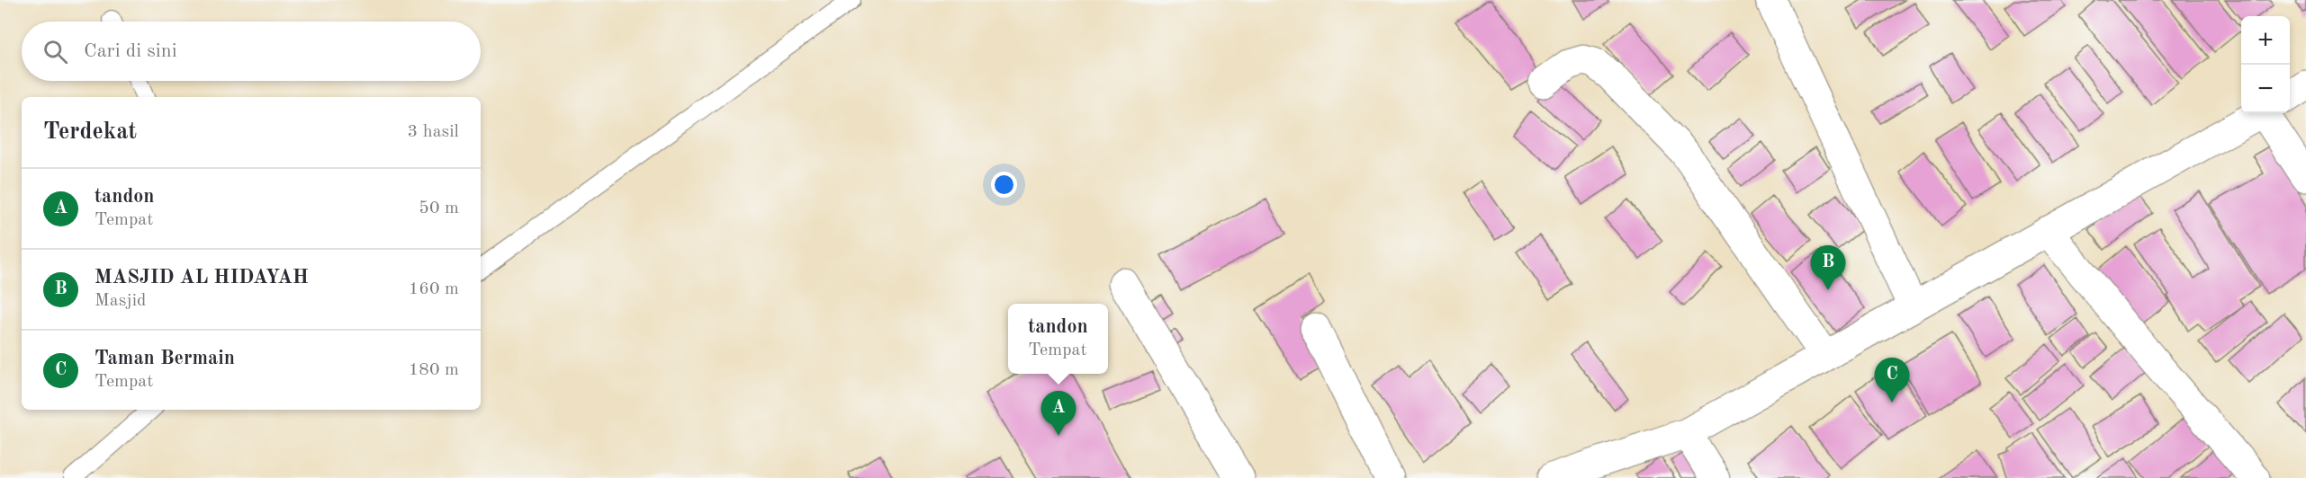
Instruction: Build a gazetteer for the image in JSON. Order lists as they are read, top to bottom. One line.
{"page":{"map_buttons":["+","−"],"search":"Cari di sini","heading":["Terdekat","3 hasil"],"list":[{"mark":"A","name":"tandon","note":"Tempat","value":"50 m"},{"mark":"B","name":"MASJID AL HIDAYAH","note":"Masjid","value":"160 m"},{"mark":"C","name":"Taman Bermain","note":"Tempat","value":"180 m"}],"pins":["B","C","A"],"popup":["tandon","Tempat"]}}
